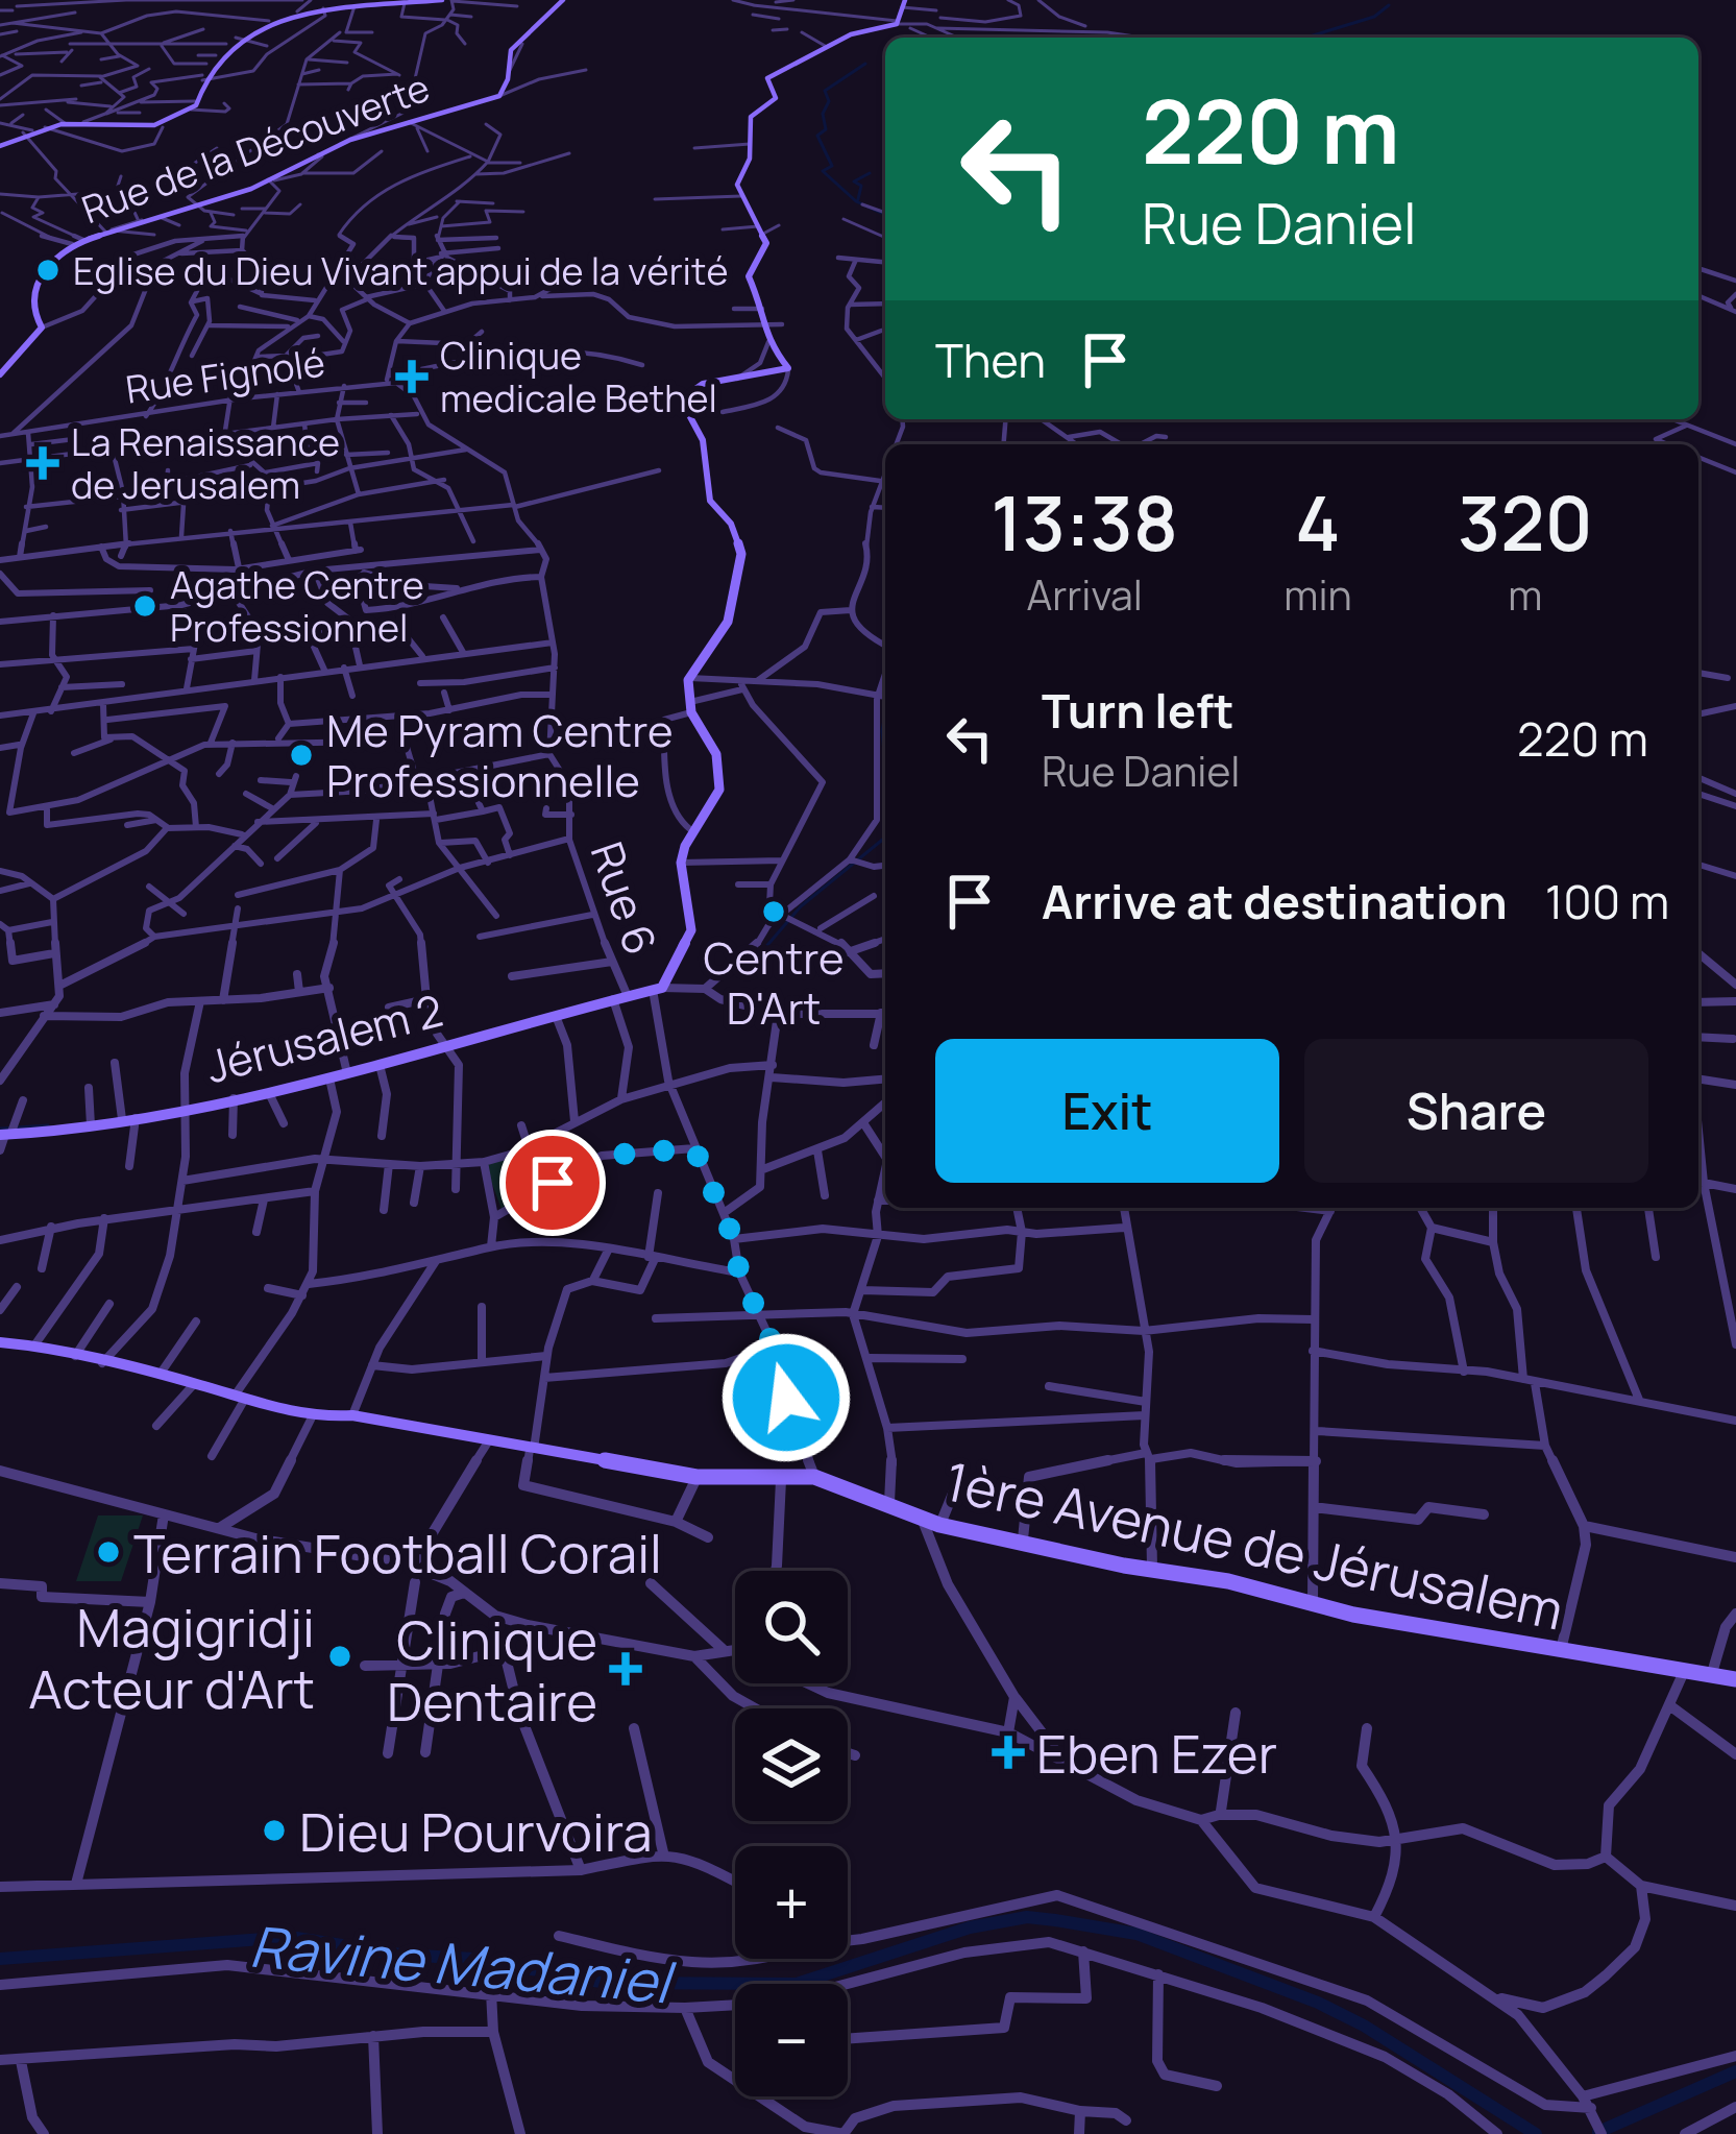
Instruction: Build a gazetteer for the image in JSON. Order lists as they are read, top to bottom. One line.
{"streets":{"street":["Rue de la Découverte","Rue Fignolé","Rue 6","Jérusalem 2","1ère Avenue de Jérusalem"]},"crossings":[["Rue 6","Jérusalem 2"]],"water":["Ravine Madaniel"],"places":{"other":["Eglise du Dieu Vivant appui de la vérité","Agathe Centre Professionnel","Me Pyram Centre Professionnelle","Centre D'Art","Terrain Football Corail","Magigridji Acteur d'Art","Dieu Pourvoira"],"health":["Clinique medicale Bethel","La Renaissance de Jerusalem","Clinique Dentaire","Eben Ezer"]},"page":{"turn":["220 m","Rue Daniel"],"then":"Then","eta":["13:38","Arrival","4","min","320","m"],"list":[{"name":"Turn left","note":"Rue Daniel","value":"220 m"},{"name":"Arrive at destination","value":"100 m"}],"buttons":["Exit","Share"],"map_buttons":["+","−"]}}
